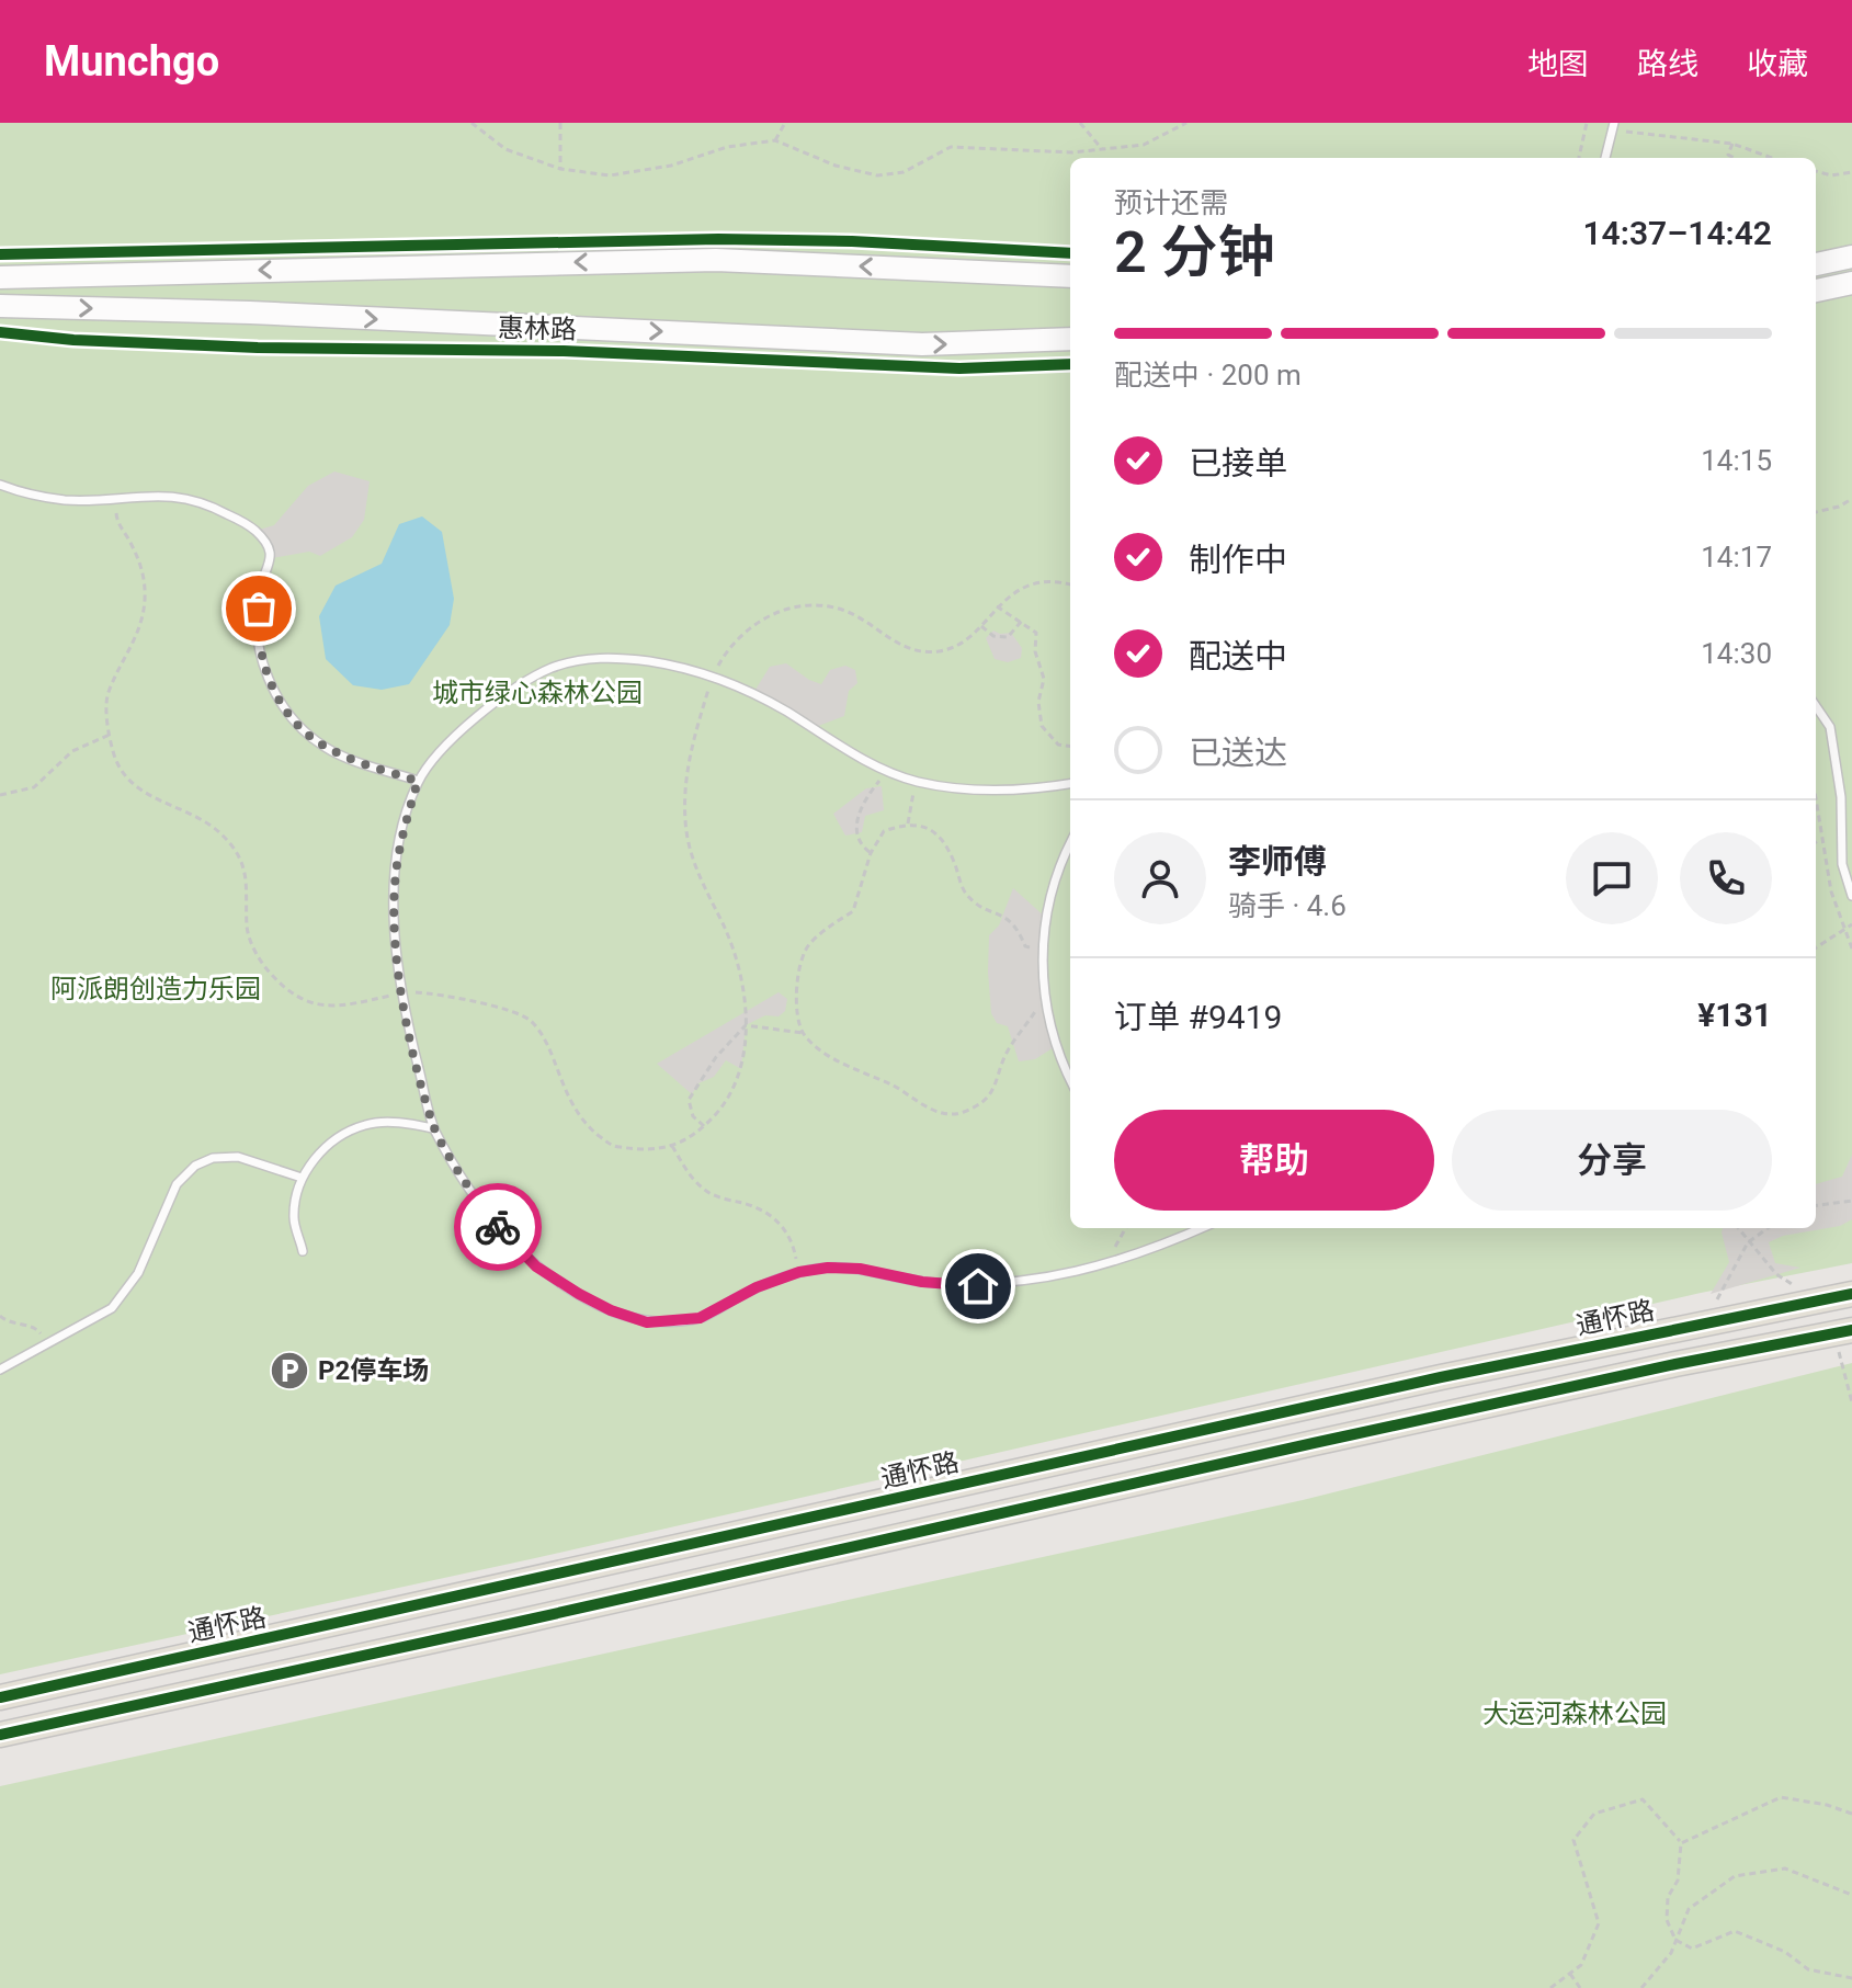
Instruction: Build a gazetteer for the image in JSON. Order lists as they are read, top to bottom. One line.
{"streets":{"main road":["惠林路","通怀路"]},"parks":["城市绿心森林公园","阿派朗创造力乐园","大运河森林公园"],"places":{"parking":["P2停车场"]},"page":{"header":"Munchgo","nav":["地图","路线","收藏"],"heading":["2 分钟","预计还需","14:37–14:42"],"panel":["李师傅","骑手 · 4.6","订单 #9419","¥131"],"bar":"配送中 · 200 m","list":[["已接单","14:15"],["制作中","14:17"],["配送中","14:30"],"已送达"],"buttons":["帮助","分享"]}}
